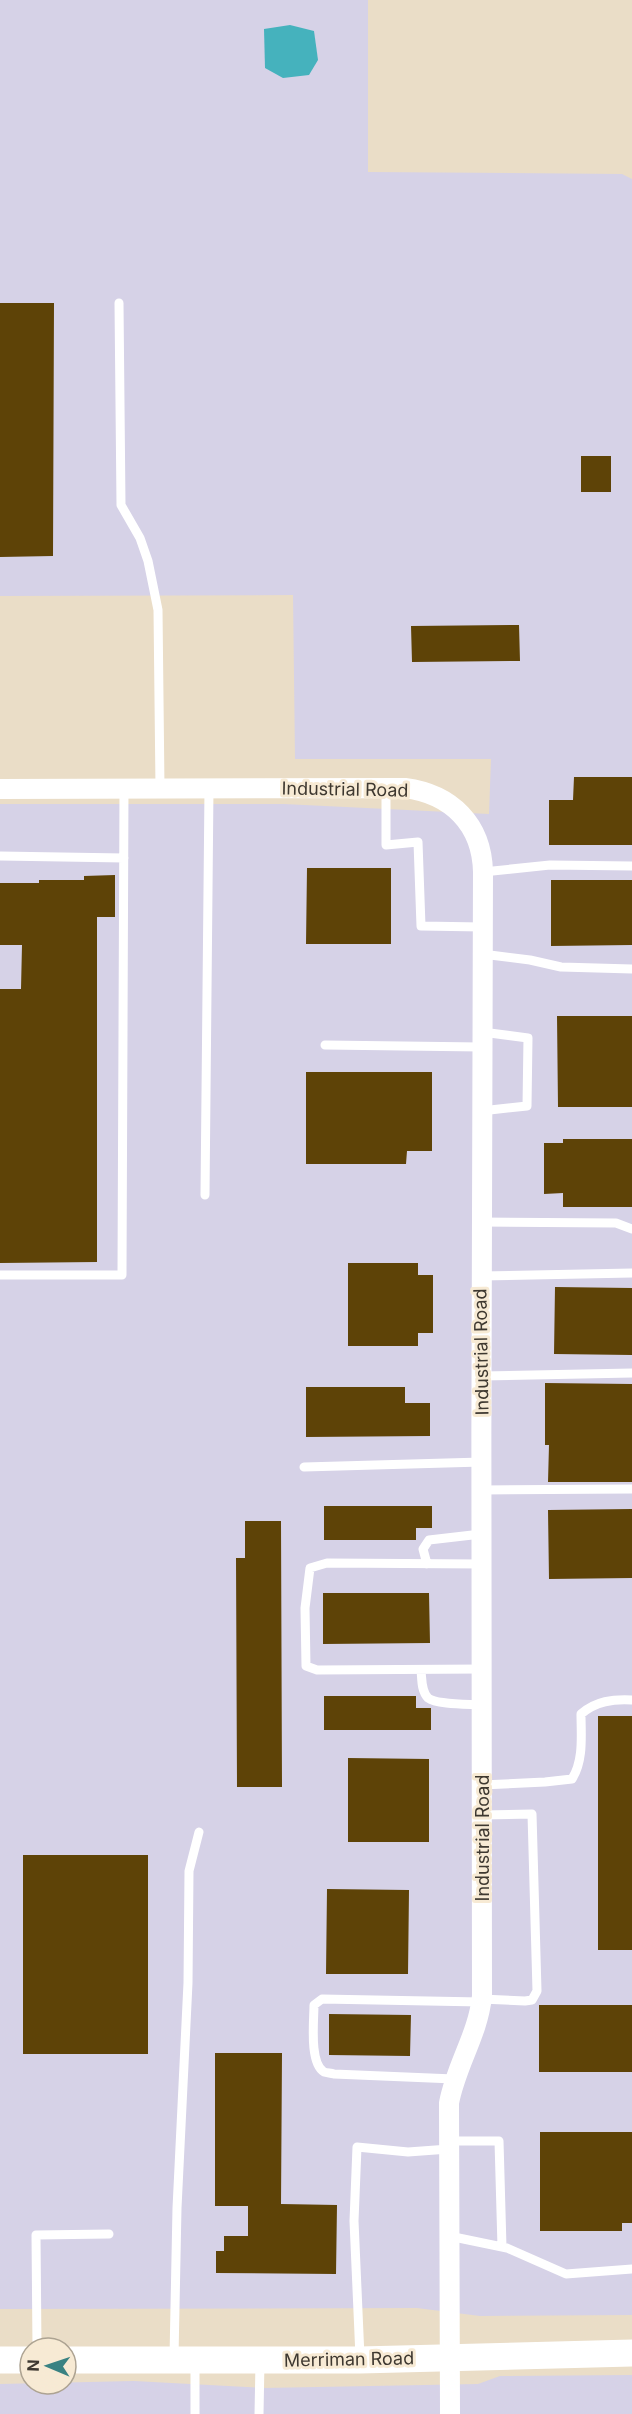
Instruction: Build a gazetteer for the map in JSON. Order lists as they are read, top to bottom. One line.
{"streets":{"main road":["Merriman Road"],"street":["Industrial Road"]},"crossings":[["Industrial Road","Merriman Road"]],"north":"left"}
